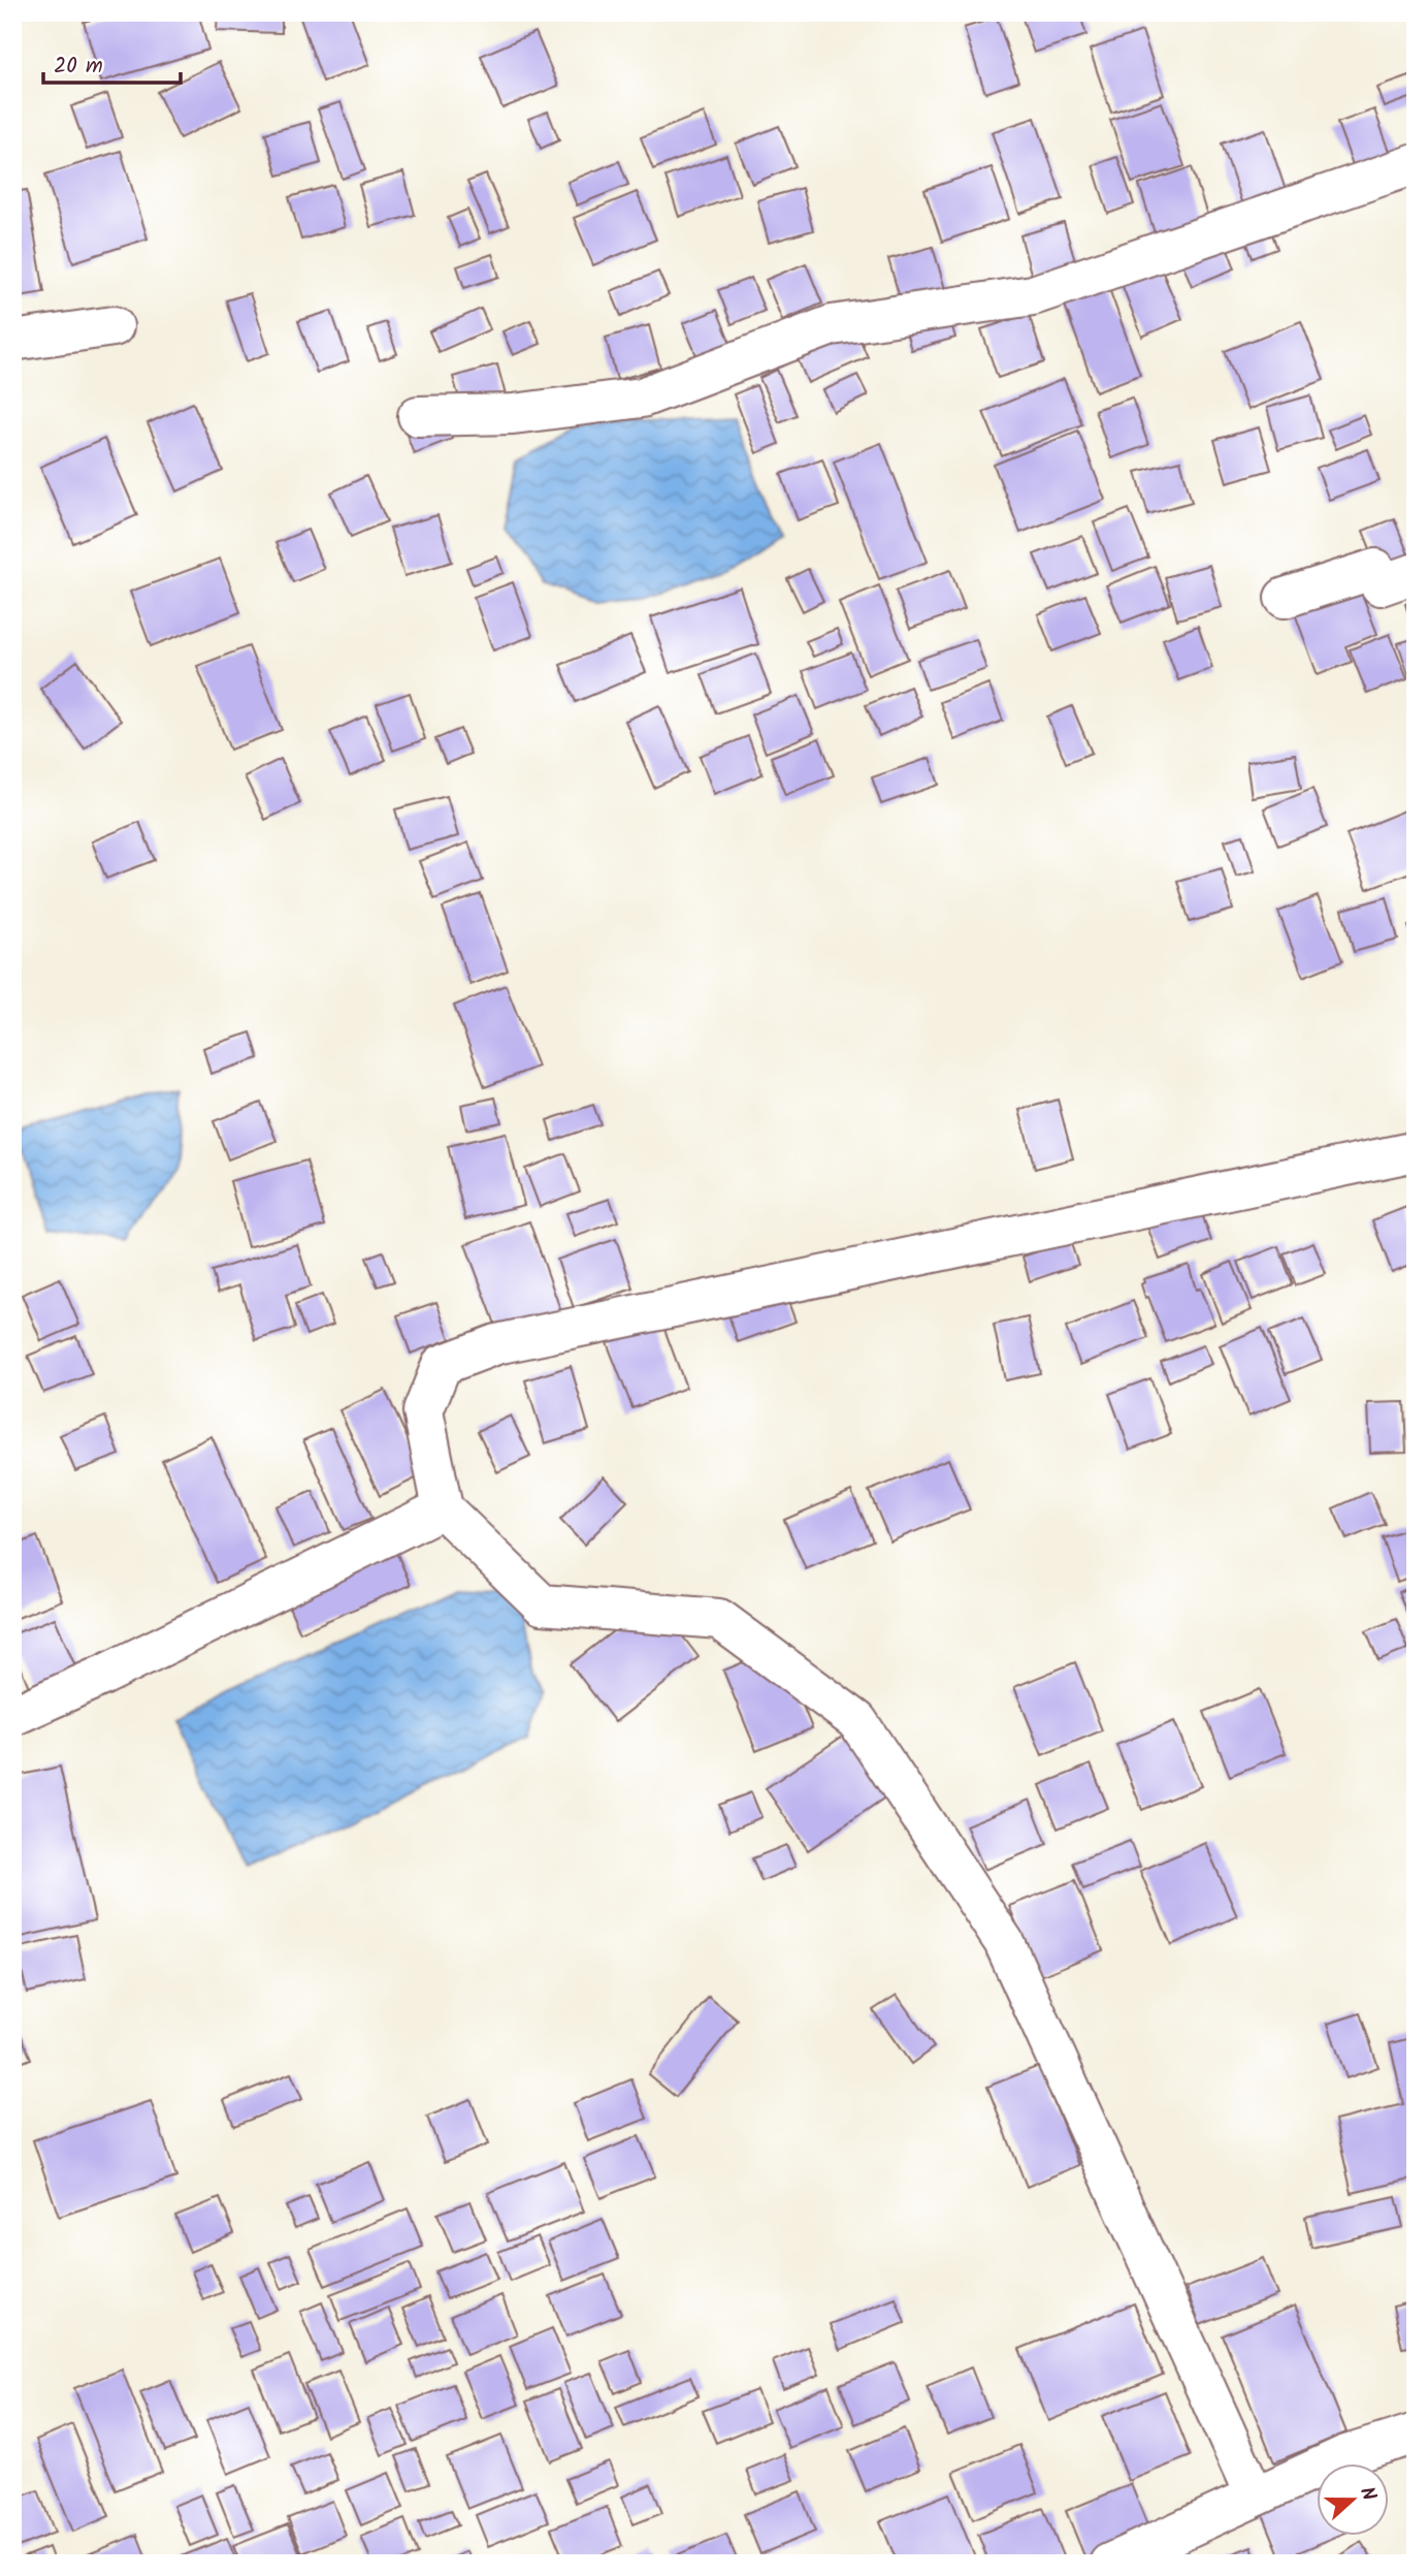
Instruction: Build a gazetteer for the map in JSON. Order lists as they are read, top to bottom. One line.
{"scale_bar":"20 m","north":"right"}
